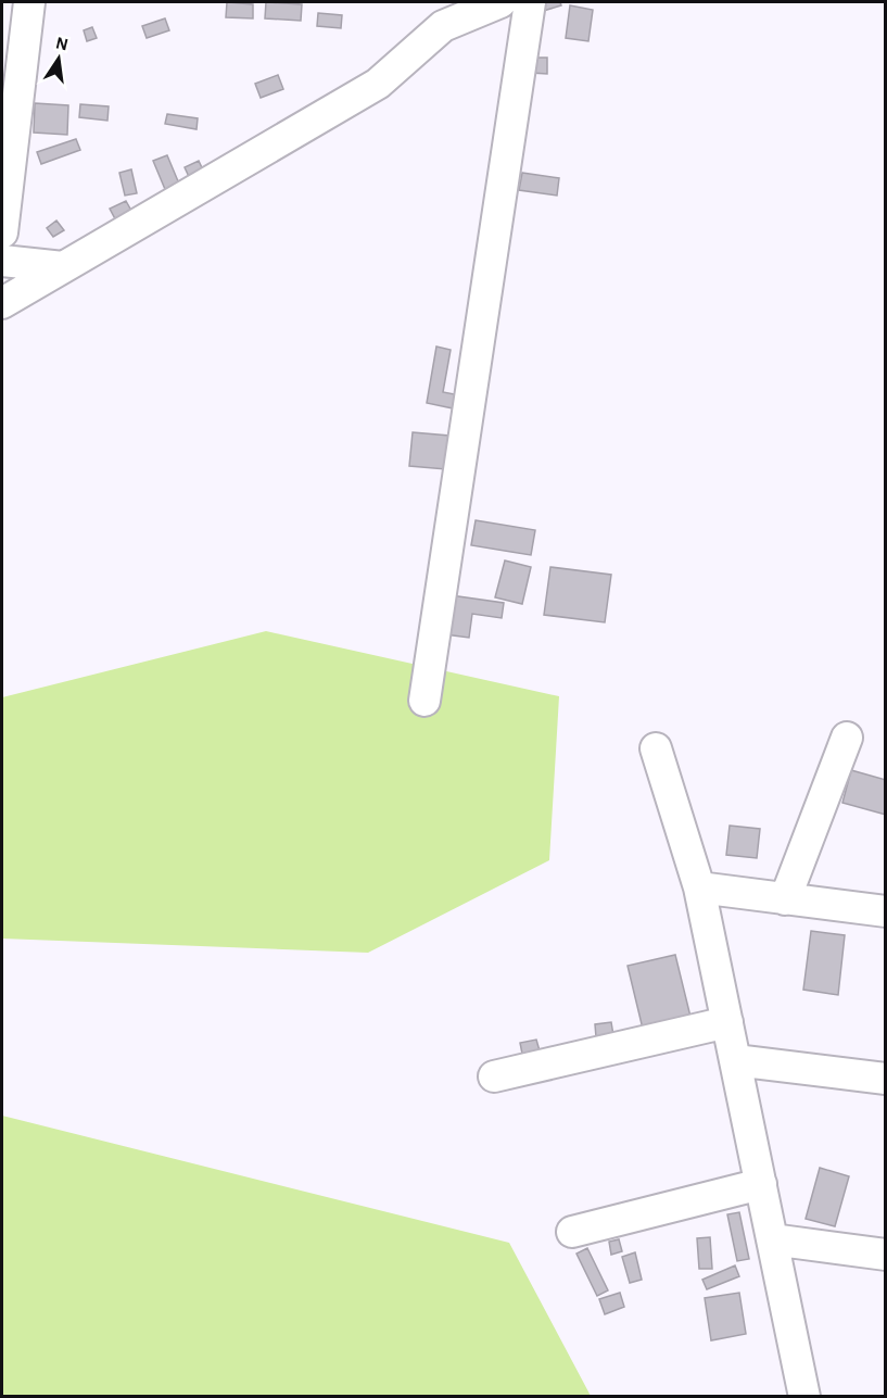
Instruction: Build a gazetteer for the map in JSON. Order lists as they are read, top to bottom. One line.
{"north":"top"}
